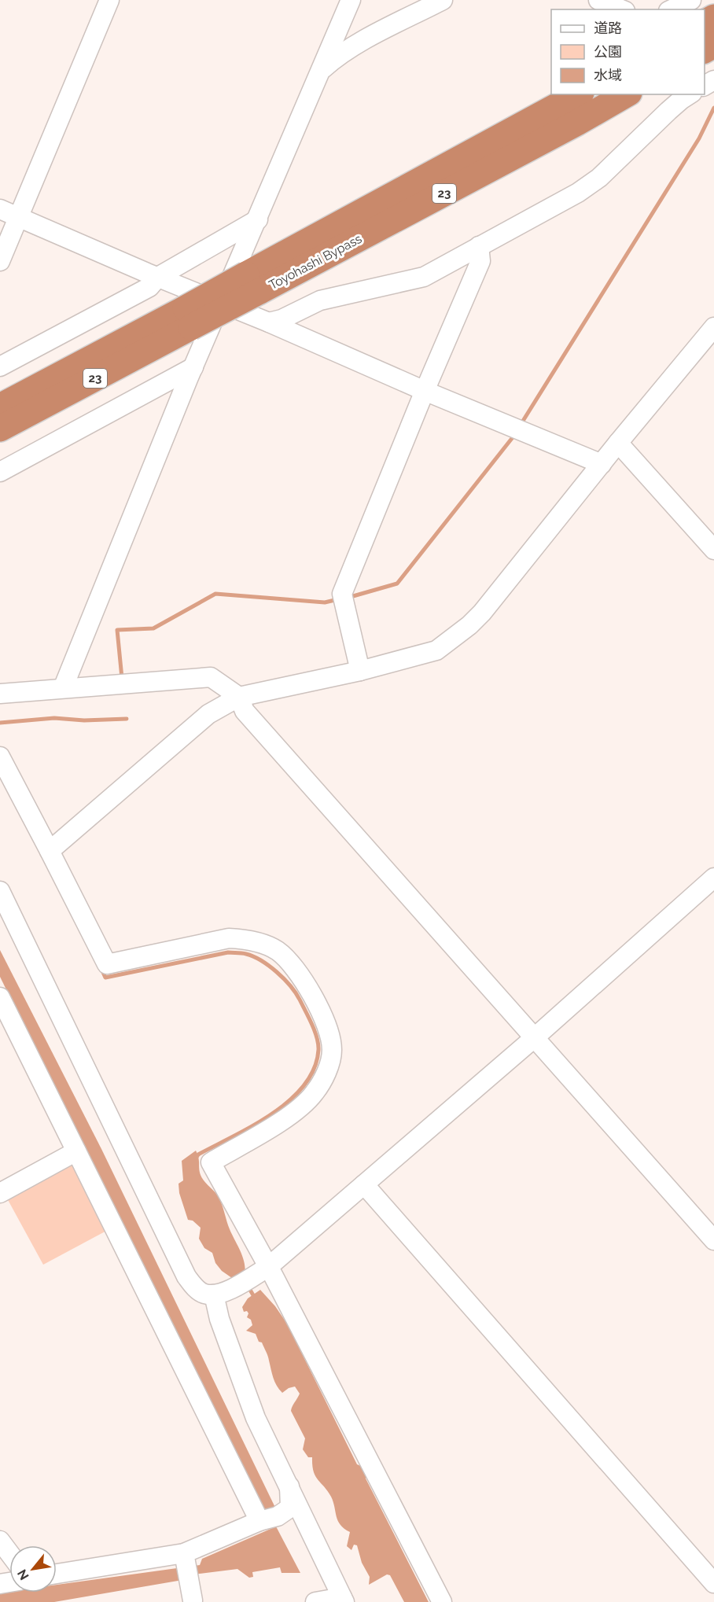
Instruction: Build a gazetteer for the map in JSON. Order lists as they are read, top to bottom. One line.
{"streets":{"highway":["23","Toyohashi Bypass"]},"legend":["道路","公園","水域"],"north":"bottom left"}
